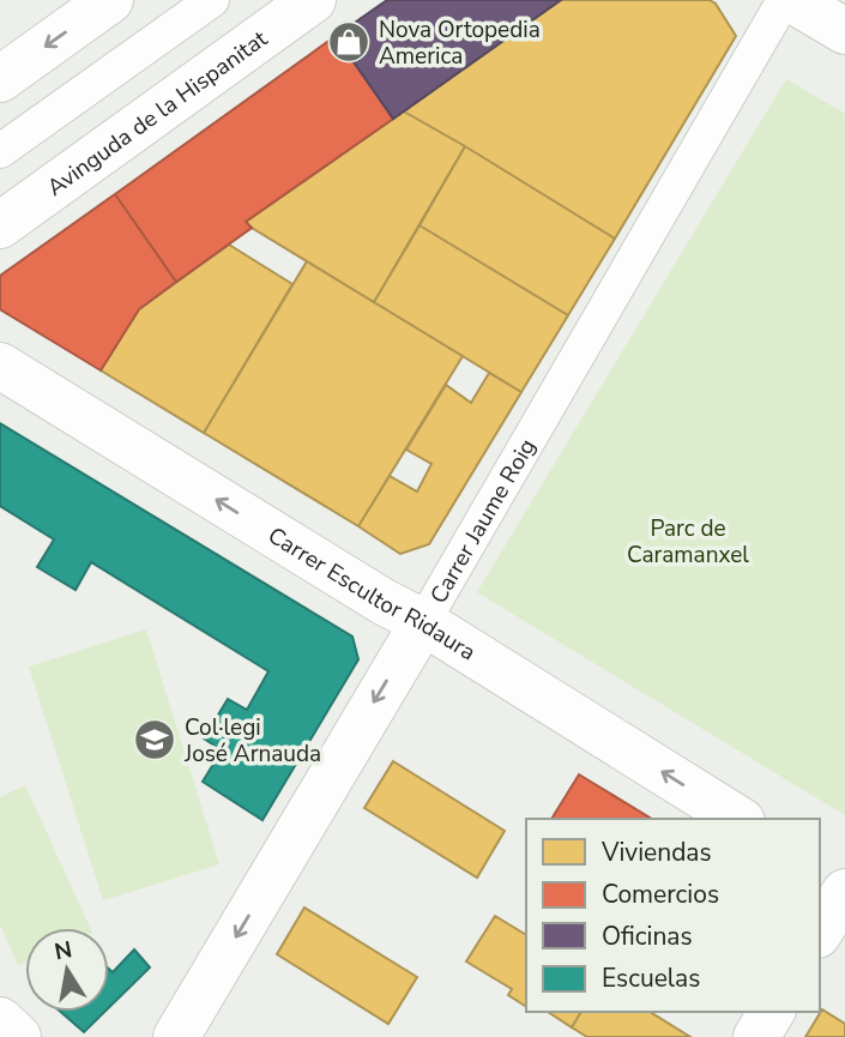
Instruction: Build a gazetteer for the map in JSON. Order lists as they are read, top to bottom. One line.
{"streets":{"street":["Avinguda de la Hispanitat","Carrer Jaume Roig","Carrer Escultor Ridaura"]},"crossings":[["Carrer Jaume Roig","Carrer Escultor Ridaura"]],"one_way":["Carrer Jaume Roig","Carrer Escultor Ridaura"],"parks":["Parc de Caramanxel"],"places":{"shop":["Nova Ortopedia America"],"school or university":["Col·legi José Arnauda"]},"legend":["Viviendas","Comercios","Oficinas","Escuelas"],"north":"top"}
